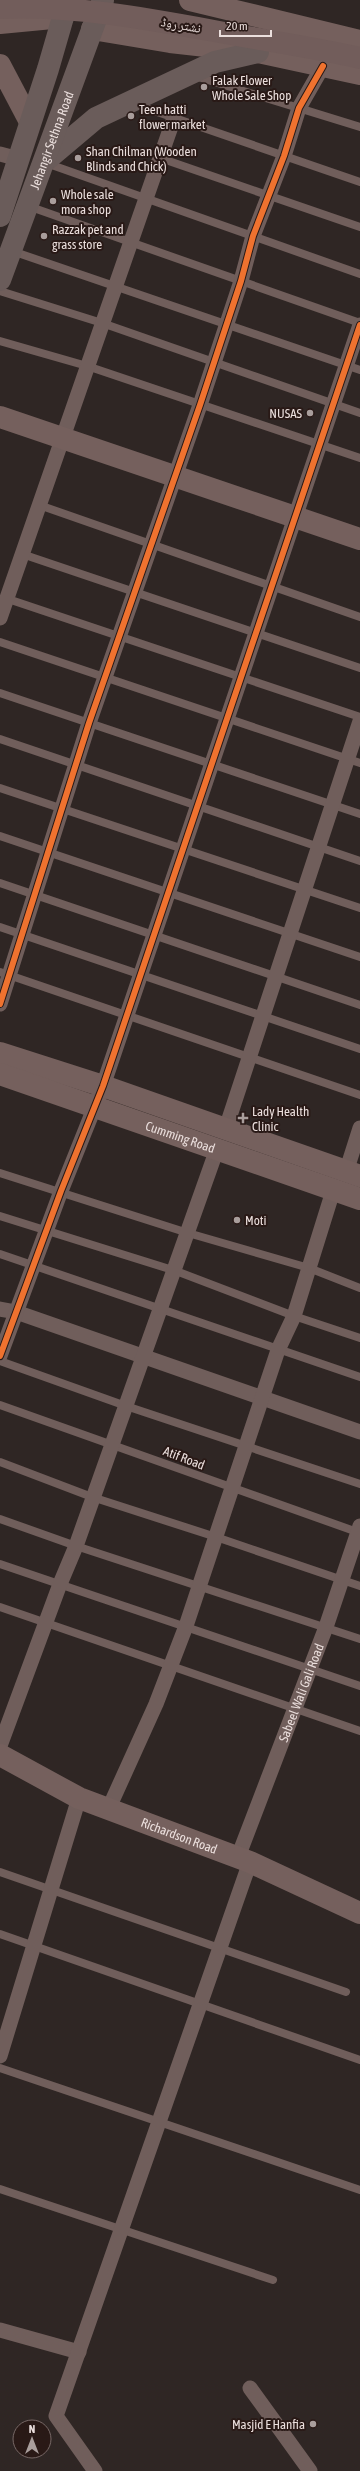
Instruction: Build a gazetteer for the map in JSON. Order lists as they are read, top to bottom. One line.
{"streets":{"highway":["Jehangir Sethna Road"],"main road":["نشتر روڈ"],"street":["Cumming Road","Sabeel Wali Gali Road","Richardson Road"],"lane":["Atif Road"]},"crossings":[["نشتر روڈ","Jehangir Sethna Road"],["Atif Road","Sabeel Wali Gali Road"],["Sabeel Wali Gali Road","Richardson Road"]],"places":{"other":["Falak Flower Whole Sale Shop","Teen hatti flower market","Shan Chilman (Wooden Blinds and Chick)","Whole sale mora shop","Razzak pet and grass store","NUSAS","Moti","Masjid E Hanfia"],"health":["Lady Health Clinic"]},"scale_bar":"20 m","north":"top"}
